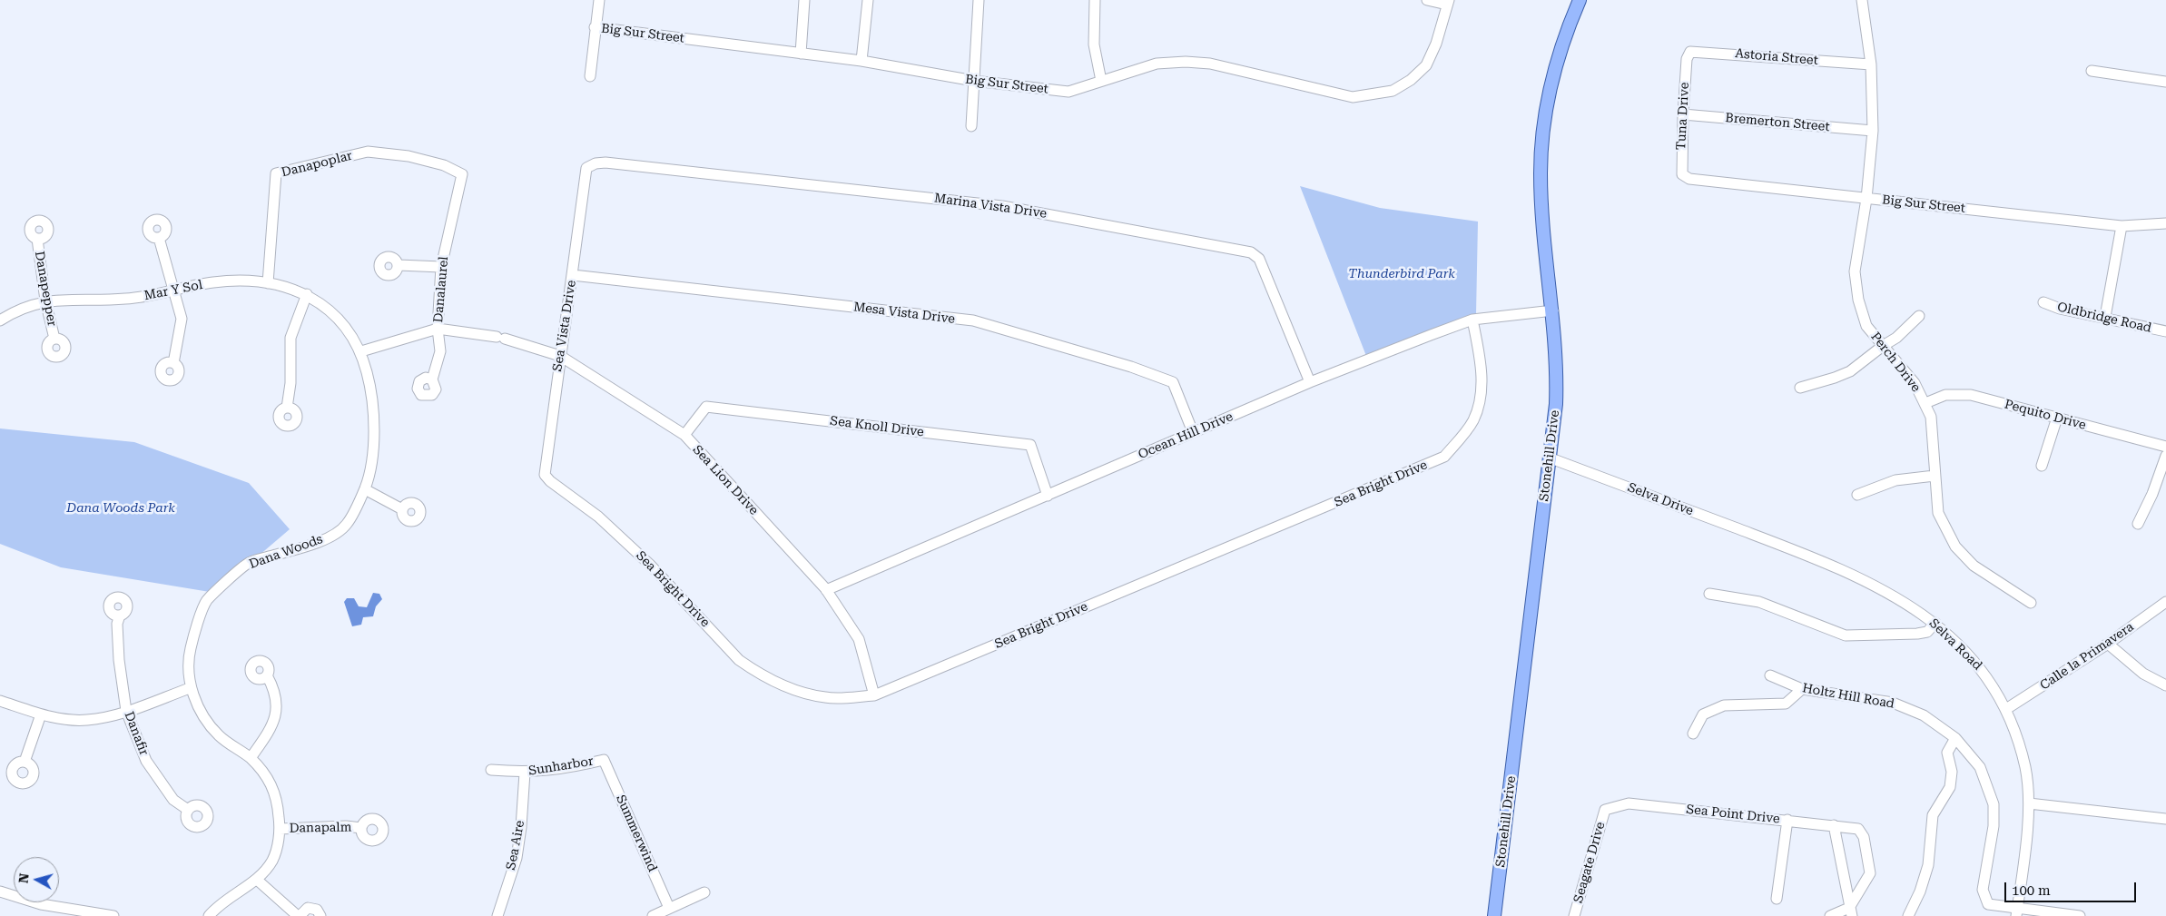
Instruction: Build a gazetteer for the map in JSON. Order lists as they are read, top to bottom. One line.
{"streets":{"main road":["Stonehill Drive"],"street":["Big Sur Street","Astoria Street","Tuna Drive","Bremerton Street","Danapoplar","Marina Vista Drive","Danapepper","Danalaurel","Mar Y Sol","Mesa Vista Drive","Oldbridge Road","Sea Vista Drive","Perch Drive","Pequito Drive","Sea Knoll Drive","Ocean Hill Drive","Sea Lion Drive","Sea Bright Drive","Selva Drive","Dana Woods","Selva Road","Calle la Primavera","Holtz Hill Road","Danafir","Sunharbor","Sea Point Drive","Danapalm","Summerwind","Sea Aire","Seagate Drive"]},"crossings":[["Big Sur Street","Tuna Drive"],["Big Sur Street","Perch Drive"],["Astoria Street","Tuna Drive"],["Astoria Street","Perch Drive"],["Tuna Drive","Bremerton Street"],["Bremerton Street","Perch Drive"],["Danapoplar","Danalaurel"],["Danapoplar","Mar Y Sol"],["Marina Vista Drive","Sea Vista Drive"],["Marina Vista Drive","Ocean Hill Drive"],["Danapepper","Mar Y Sol"],["Danalaurel","Sea Lion Drive"],["Mar Y Sol","Dana Woods"],["Mesa Vista Drive","Sea Vista Drive"],["Mesa Vista Drive","Ocean Hill Drive"],["Sea Vista Drive","Sea Lion Drive"],["Sea Vista Drive","Sea Bright Drive"],["Perch Drive","Pequito Drive"],["Sea Knoll Drive","Ocean Hill Drive"],["Sea Knoll Drive","Sea Lion Drive"],["Ocean Hill Drive","Stonehill Drive"],["Ocean Hill Drive","Sea Lion Drive"],["Ocean Hill Drive","Sea Bright Drive"],["Stonehill Drive","Selva Drive"],["Sea Lion Drive","Sea Bright Drive"],["Sea Lion Drive","Dana Woods"],["Selva Drive","Selva Road"],["Dana Woods","Danapalm"],["Selva Road","Calle la Primavera"],["Selva Road","Holtz Hill Road"],["Sunharbor","Summerwind"],["Sunharbor","Sea Aire"],["Sea Point Drive","Seagate Drive"]],"parks":["Thunderbird Park","Dana Woods Park"],"scale_bar":"100 m","north":"left"}
